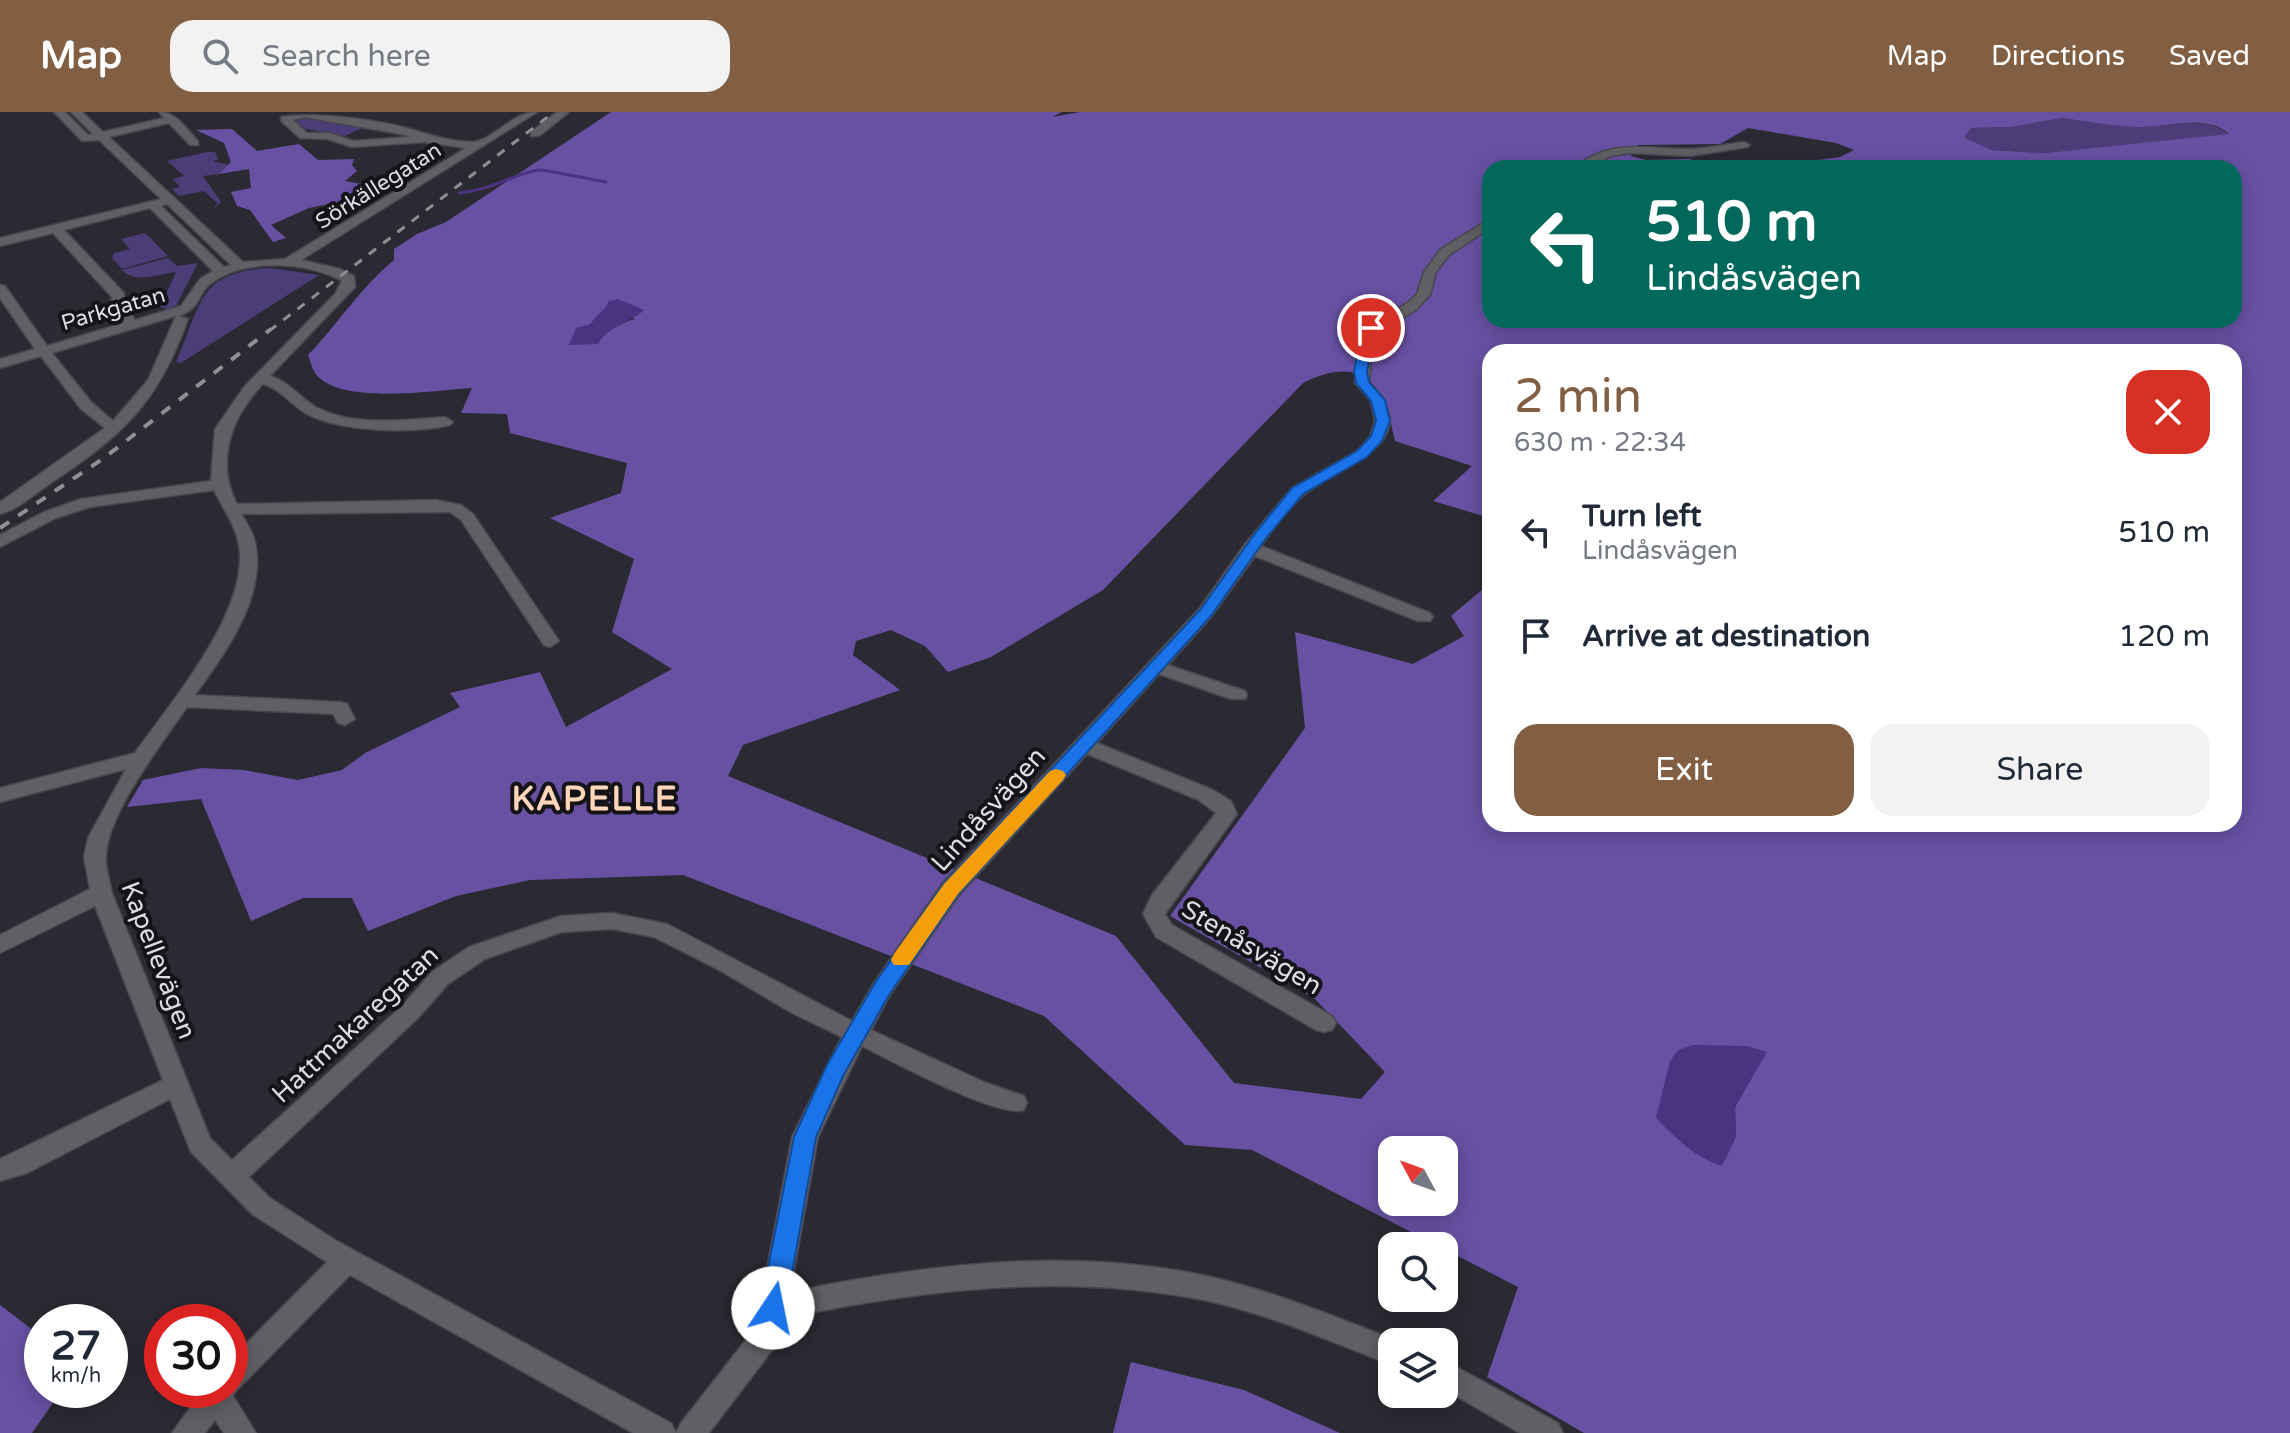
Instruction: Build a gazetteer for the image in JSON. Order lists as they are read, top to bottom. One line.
{"streets":{"street":["Sörkällegatan","Parkgatan","Lindåsvägen","Stenåsvägen","Kapellevägen","Hattmakaregatan"]},"crossings":[["Sörkällegatan","Parkgatan"],["Lindåsvägen","Stenåsvägen"],["Lindåsvägen","Hattmakaregatan"],["Kapellevägen","Hattmakaregatan"]],"districts":["KAPELLE"],"north":"top left","page":{"header":"Map","search":"Search here","nav":["Map","Directions","Saved"],"turn":["510 m","Lindåsvägen"],"heading":["2 min","630 m · 22:34"],"list":[{"name":"Turn left","note":"Lindåsvägen","value":"510 m"},{"name":"Arrive at destination","value":"120 m"}],"buttons":["Exit","Share"],"speed":"27 km/h","limit":"30"}}
